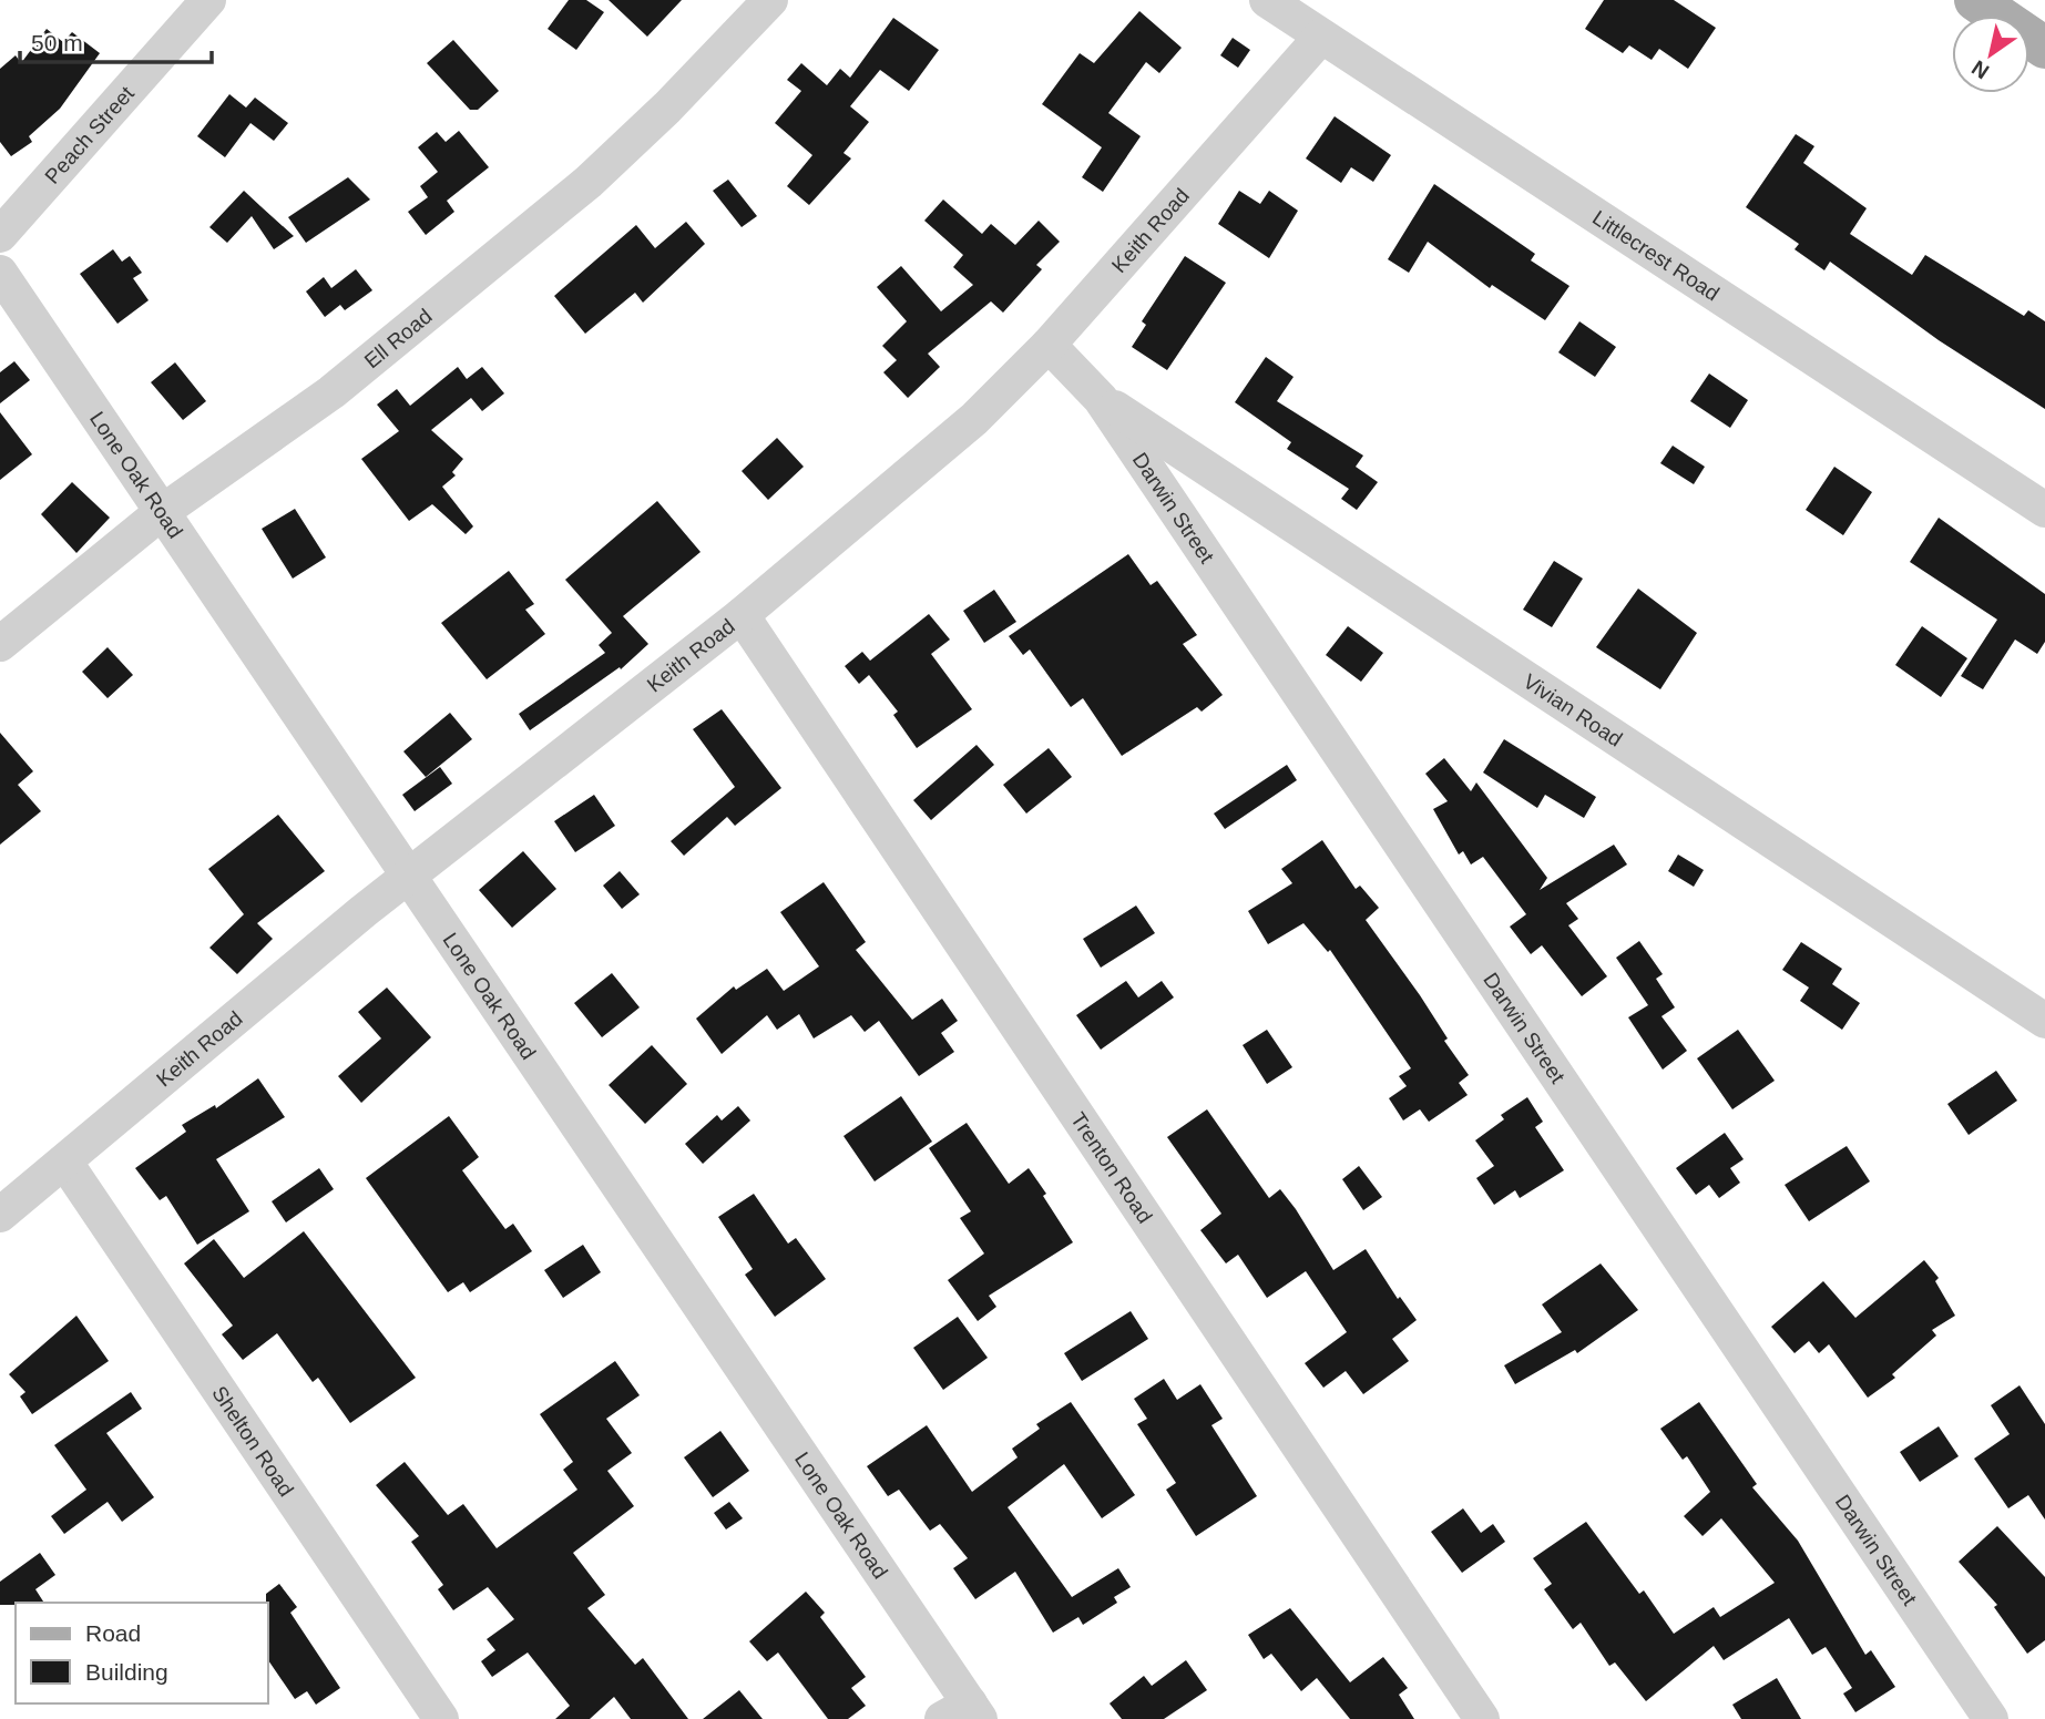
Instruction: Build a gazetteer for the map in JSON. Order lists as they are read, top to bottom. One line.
{"streets":{"street":["Peach Street","Keith Road","Littlecrest Road","Ell Road","Lone Oak Road","Darwin Street","Vivian Road","Trenton Road","Shelton Road"]},"crossings":[["Keith Road","Littlecrest Road"],["Keith Road","Lone Oak Road"],["Keith Road","Darwin Street"],["Keith Road","Trenton Road"],["Keith Road","Shelton Road"],["Ell Road","Lone Oak Road"],["Darwin Street","Vivian Road"]],"legend":["Road","Building"],"scale_bar":"50 m","north":"bottom left"}
